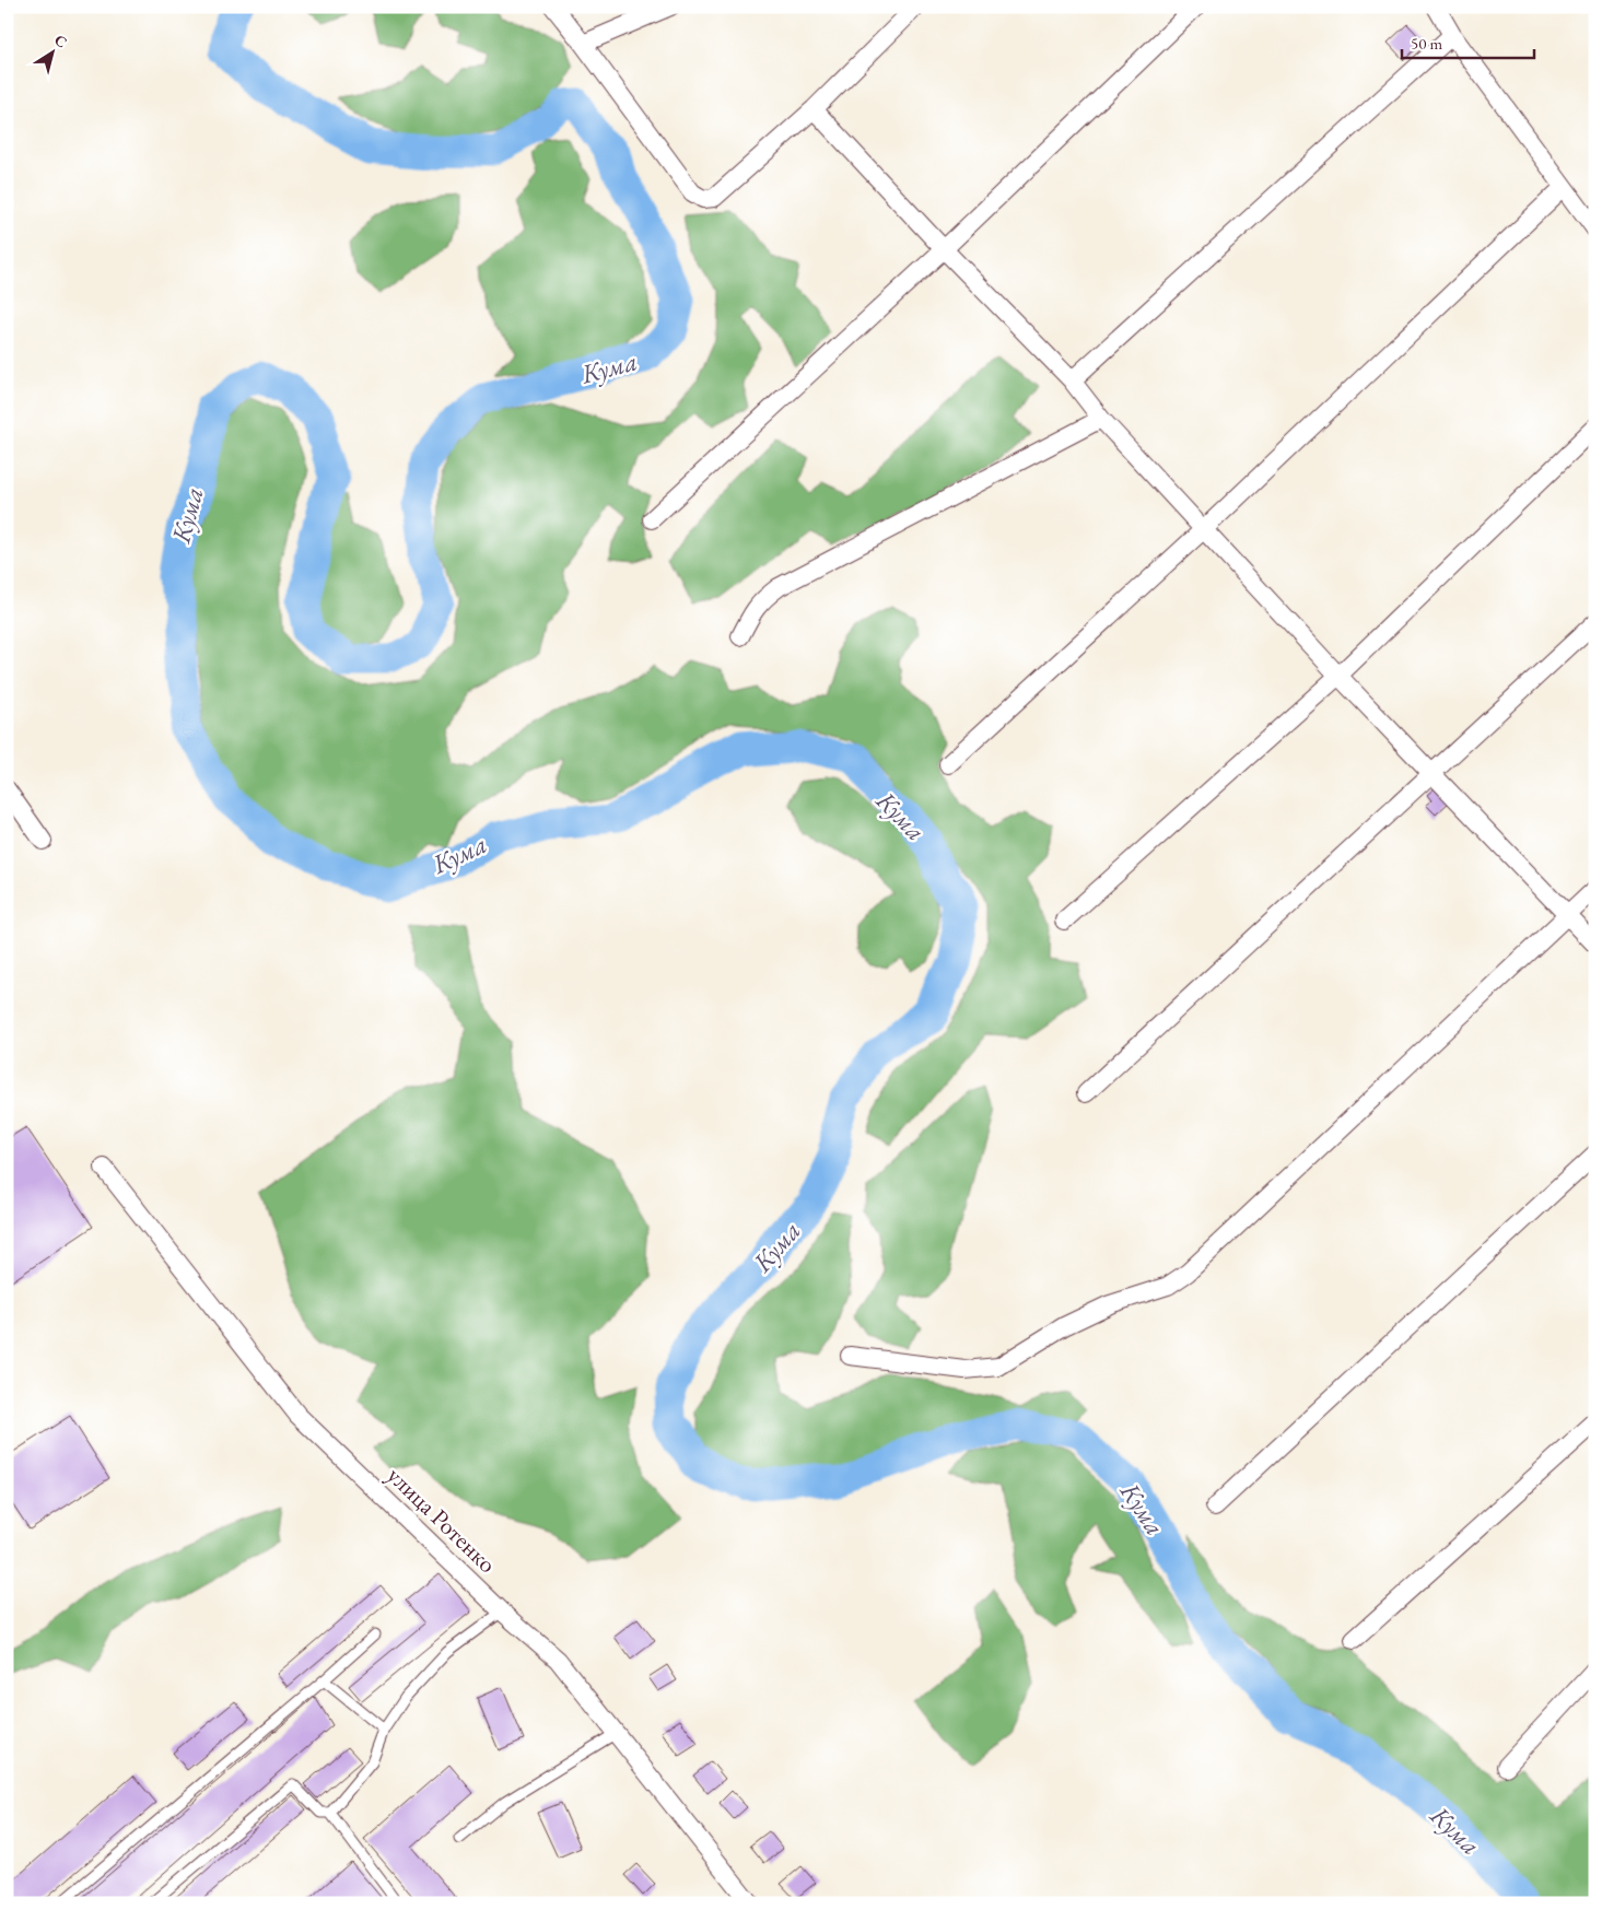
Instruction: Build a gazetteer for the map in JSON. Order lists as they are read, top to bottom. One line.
{"streets":{"street":["улица Ротенко"]},"water":["Кума"],"scale_bar":"50 m","north":"top right"}
